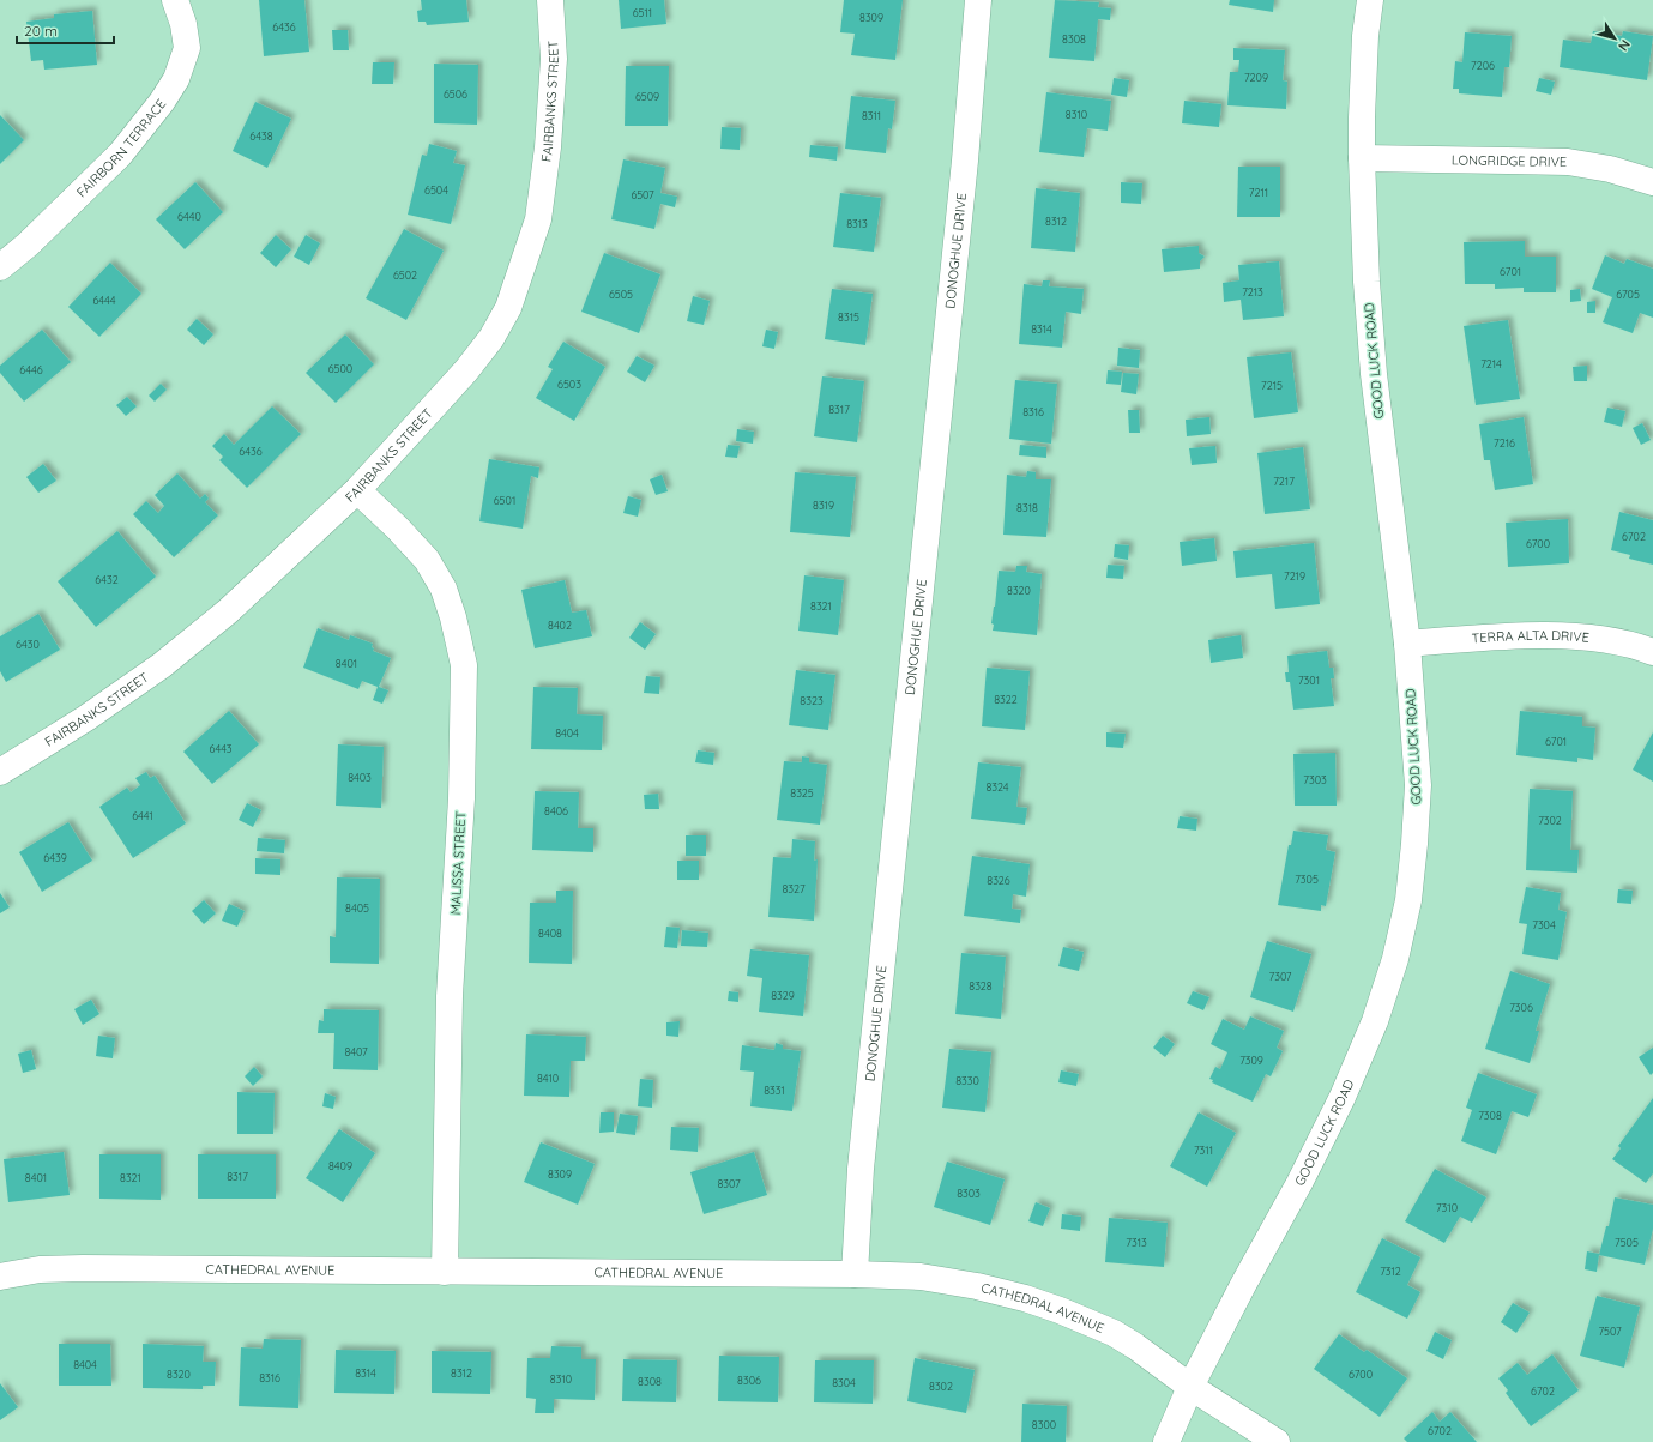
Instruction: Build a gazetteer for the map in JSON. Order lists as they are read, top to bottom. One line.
{"streets":{"street":["FAIRBANKS STREET","FAIRBORN TERRACE","LONGRIDGE DRIVE","DONOGHUE DRIVE","GOOD LUCK ROAD","TERRA ALTA DRIVE","MALISSA STREET","CATHEDRAL AVENUE"]},"crossings":[["FAIRBANKS STREET","MALISSA STREET"],["LONGRIDGE DRIVE","GOOD LUCK ROAD"],["DONOGHUE DRIVE","CATHEDRAL AVENUE"],["GOOD LUCK ROAD","TERRA ALTA DRIVE"],["GOOD LUCK ROAD","CATHEDRAL AVENUE"],["MALISSA STREET","CATHEDRAL AVENUE"]],"house_numbers":["6511","8309","6436","8308","7206","7209","6506","6509","8310","8311","6438","6504","7211","6507","6440","8312","8313","6701","6502","7213","6505","6705","6444","8315","8314","7214","6500","6446","6503","7215","8317","8316","7216","6436","7217","6501","8319","8318","6702","6700","7219","6432","8320","8321","8402","6430","8401","7301","8322","8323","8404","6701","6443","8403","7303","8324","8325","8406","6441","7302","6439","7305","8326","8327","8405","7304","8408","7307","8328","8329","7306","8407","7309","8410","8330","8331","7308","7311","8409","8309","8317","8401","8321","8307","8303","7310","7313","7505","7312","7507","8404","8314","8312","8320","6700","8316","8310","8306","8308","8304","8302","6702","8300","6702"],"scale_bar":"20 m","north":"bottom right"}
